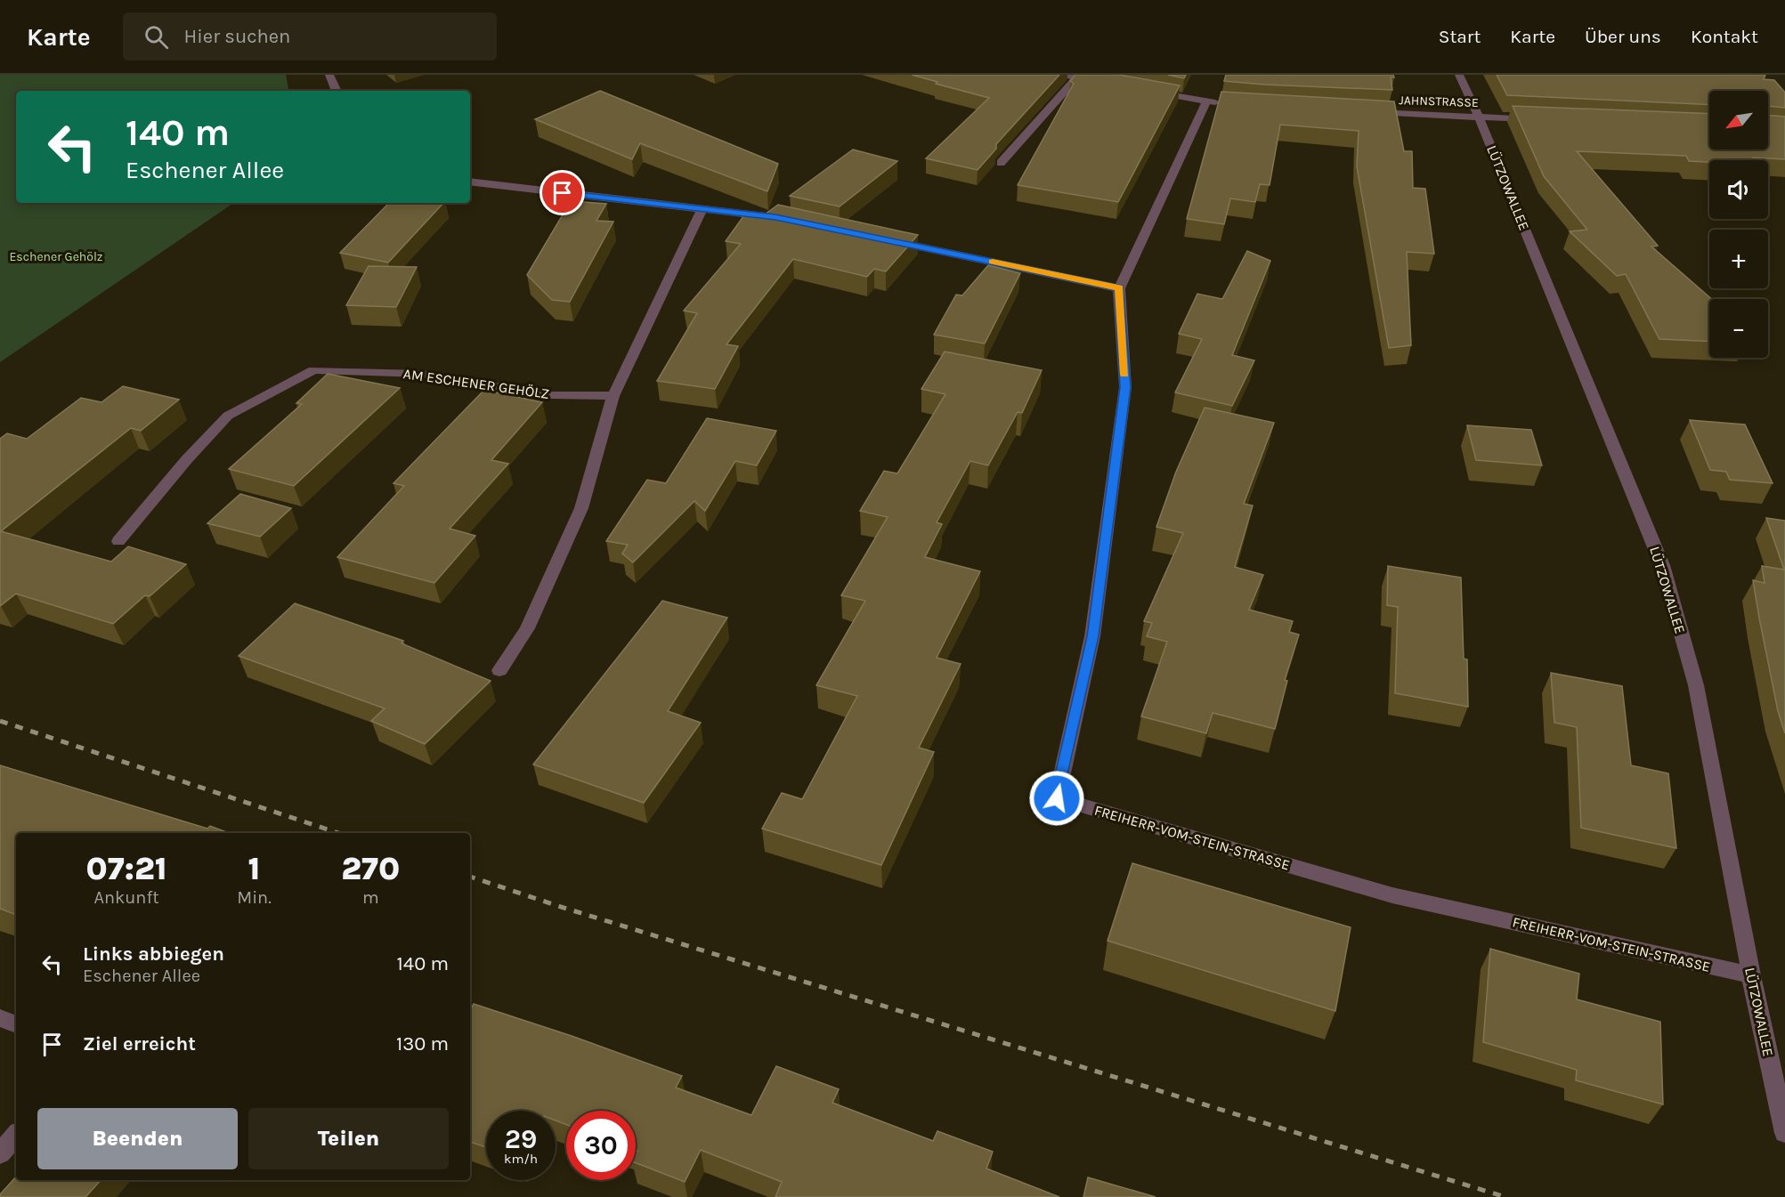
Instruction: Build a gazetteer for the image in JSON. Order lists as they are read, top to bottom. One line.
{"streets":{"street":["JAHNSTRASSE","LÜTZOWALLEE","AM ESCHENER GEHÖLZ","FREIHERR-VOM-STEIN-STRASSE"]},"crossings":[["JAHNSTRASSE","LÜTZOWALLEE"],["LÜTZOWALLEE","FREIHERR-VOM-STEIN-STRASSE"]],"parks":["Eschener Gehölz"],"north":"bottom left","page":{"header":"Karte","search":"Hier suchen","nav":["Start","Karte","Über uns","Kontakt"],"map_buttons":["+","−"],"turn":["140 m","Eschener Allee"],"eta":["07:21","Ankunft","1","Min.","270","m"],"list":[{"name":"Links abbiegen","note":"Eschener Allee","value":"140 m"},{"name":"Ziel erreicht","value":"130 m"}],"buttons":["Beenden","Teilen"],"speed":"29 km/h","limit":"30"}}
